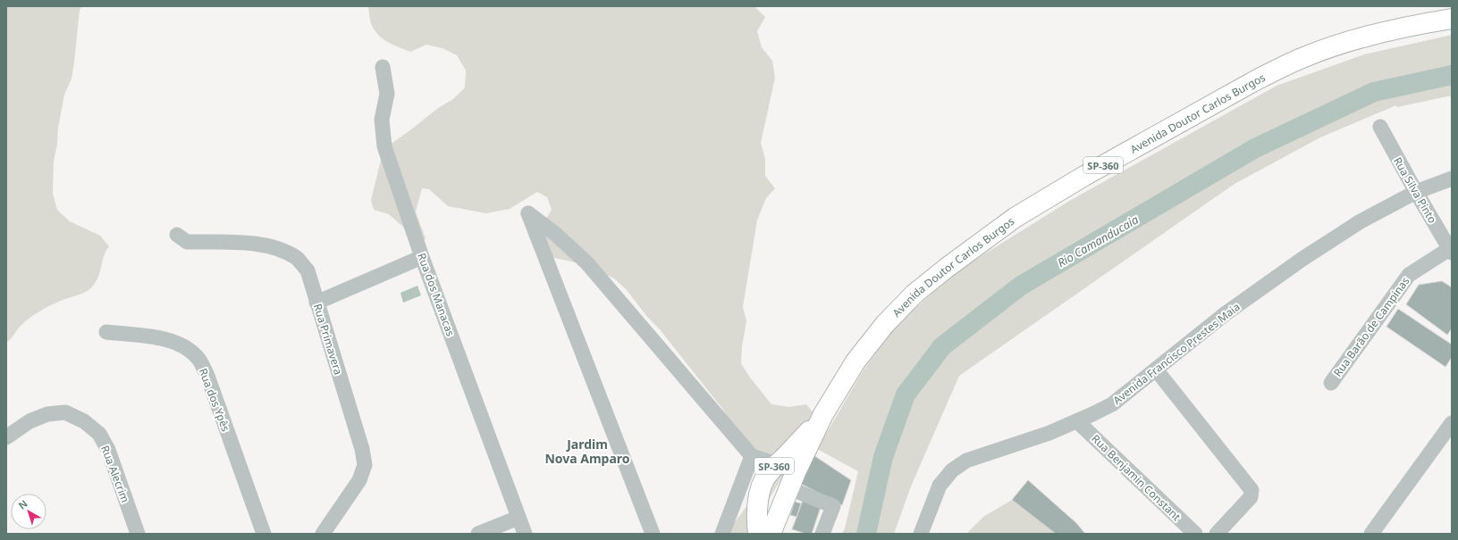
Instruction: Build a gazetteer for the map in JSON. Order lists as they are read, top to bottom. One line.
{"streets":{"main road":["Avenida Doutor Carlos Burgos","SP-360"],"street":["Rua Silva Pinto","Rua dos Manacas","Rua Barão de Campinas","Rua Primavera","Avenida Francisco Prestes Maia","Rua dos Ypês","Rua Alecrim","Rua Benjamin Constant"]},"crossings":[["Rua Silva Pinto","Rua Barão de Campinas"],["Rua Silva Pinto","Avenida Francisco Prestes Maia"],["Avenida Francisco Prestes Maia","Rua Benjamin Constant"]],"districts":["Jardim Nova Amparo"],"water":["Rio Camanducaia"],"north":"top left"}
